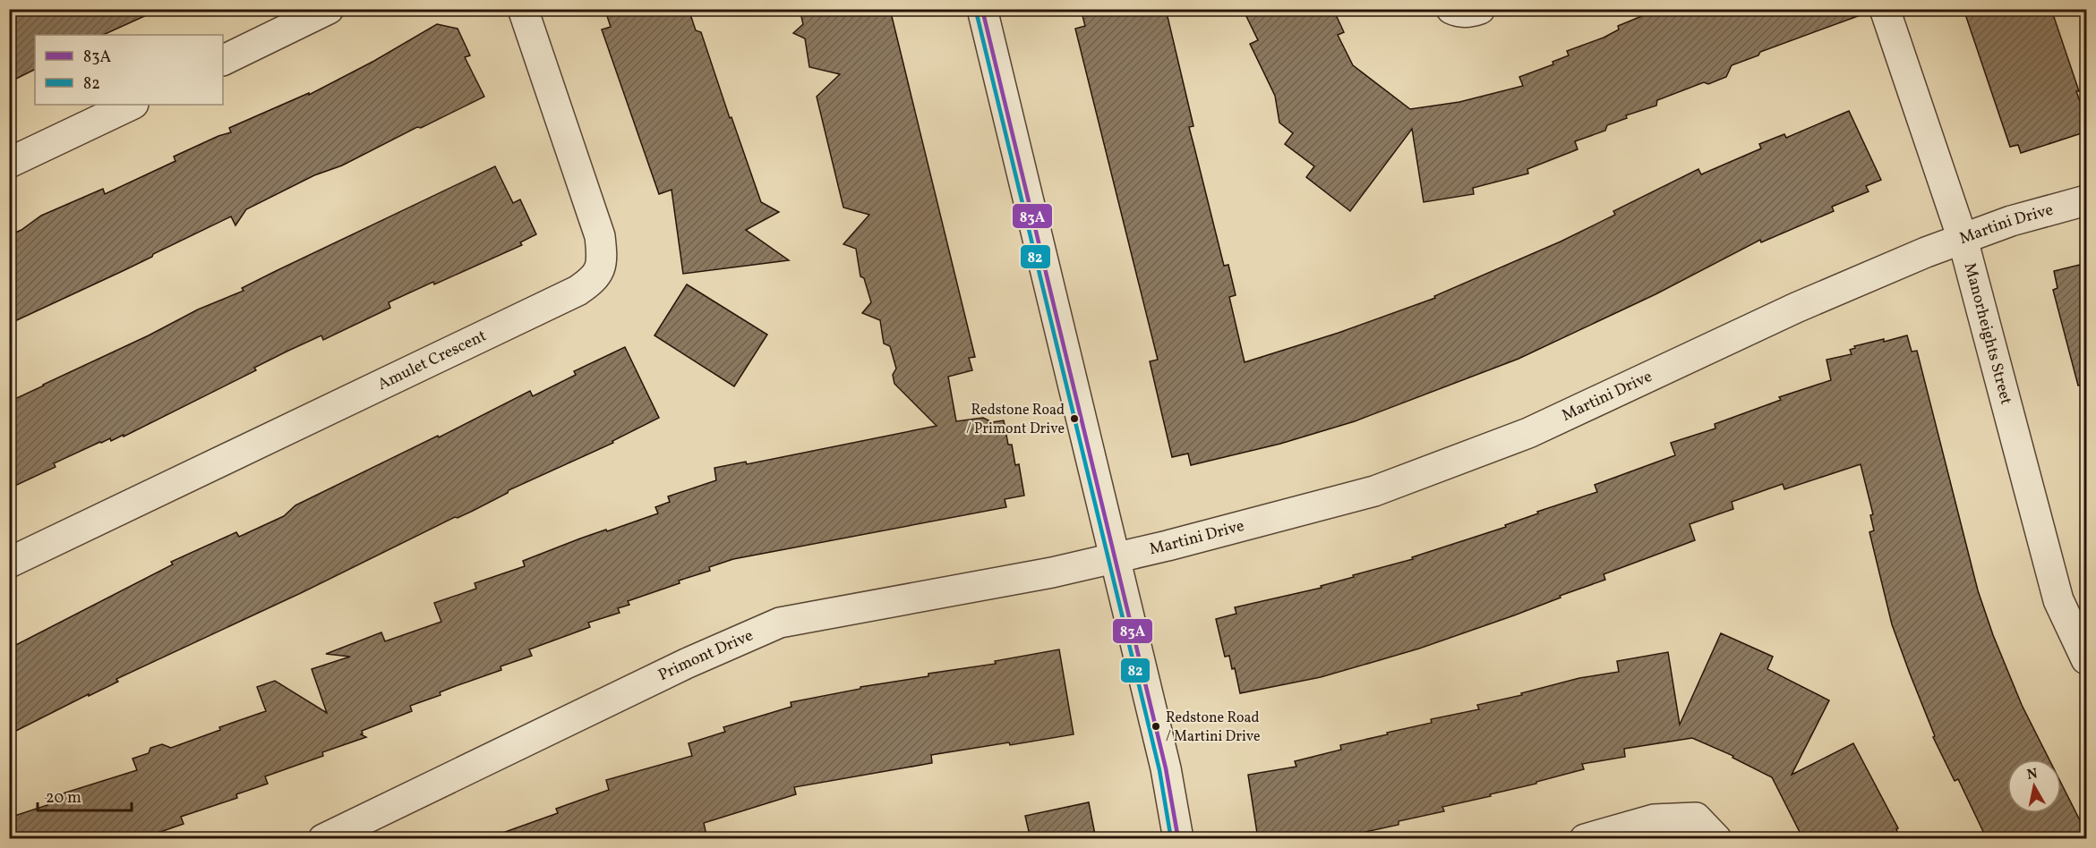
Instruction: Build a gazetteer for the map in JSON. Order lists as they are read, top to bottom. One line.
{"streets":{"street":["Martini Drive","Manorheights Street","Amulet Crescent","Primont Drive"]},"crossings":[["Martini Drive","Manorheights Street"],["Martini Drive","Primont Drive"]],"places":["Redstone Road / Primont Drive","Redstone Road / Martini Drive"],"lines":["transit line 83A","transit line 82"],"legend":["83A","82"],"scale_bar":"20 m","north":"top"}
